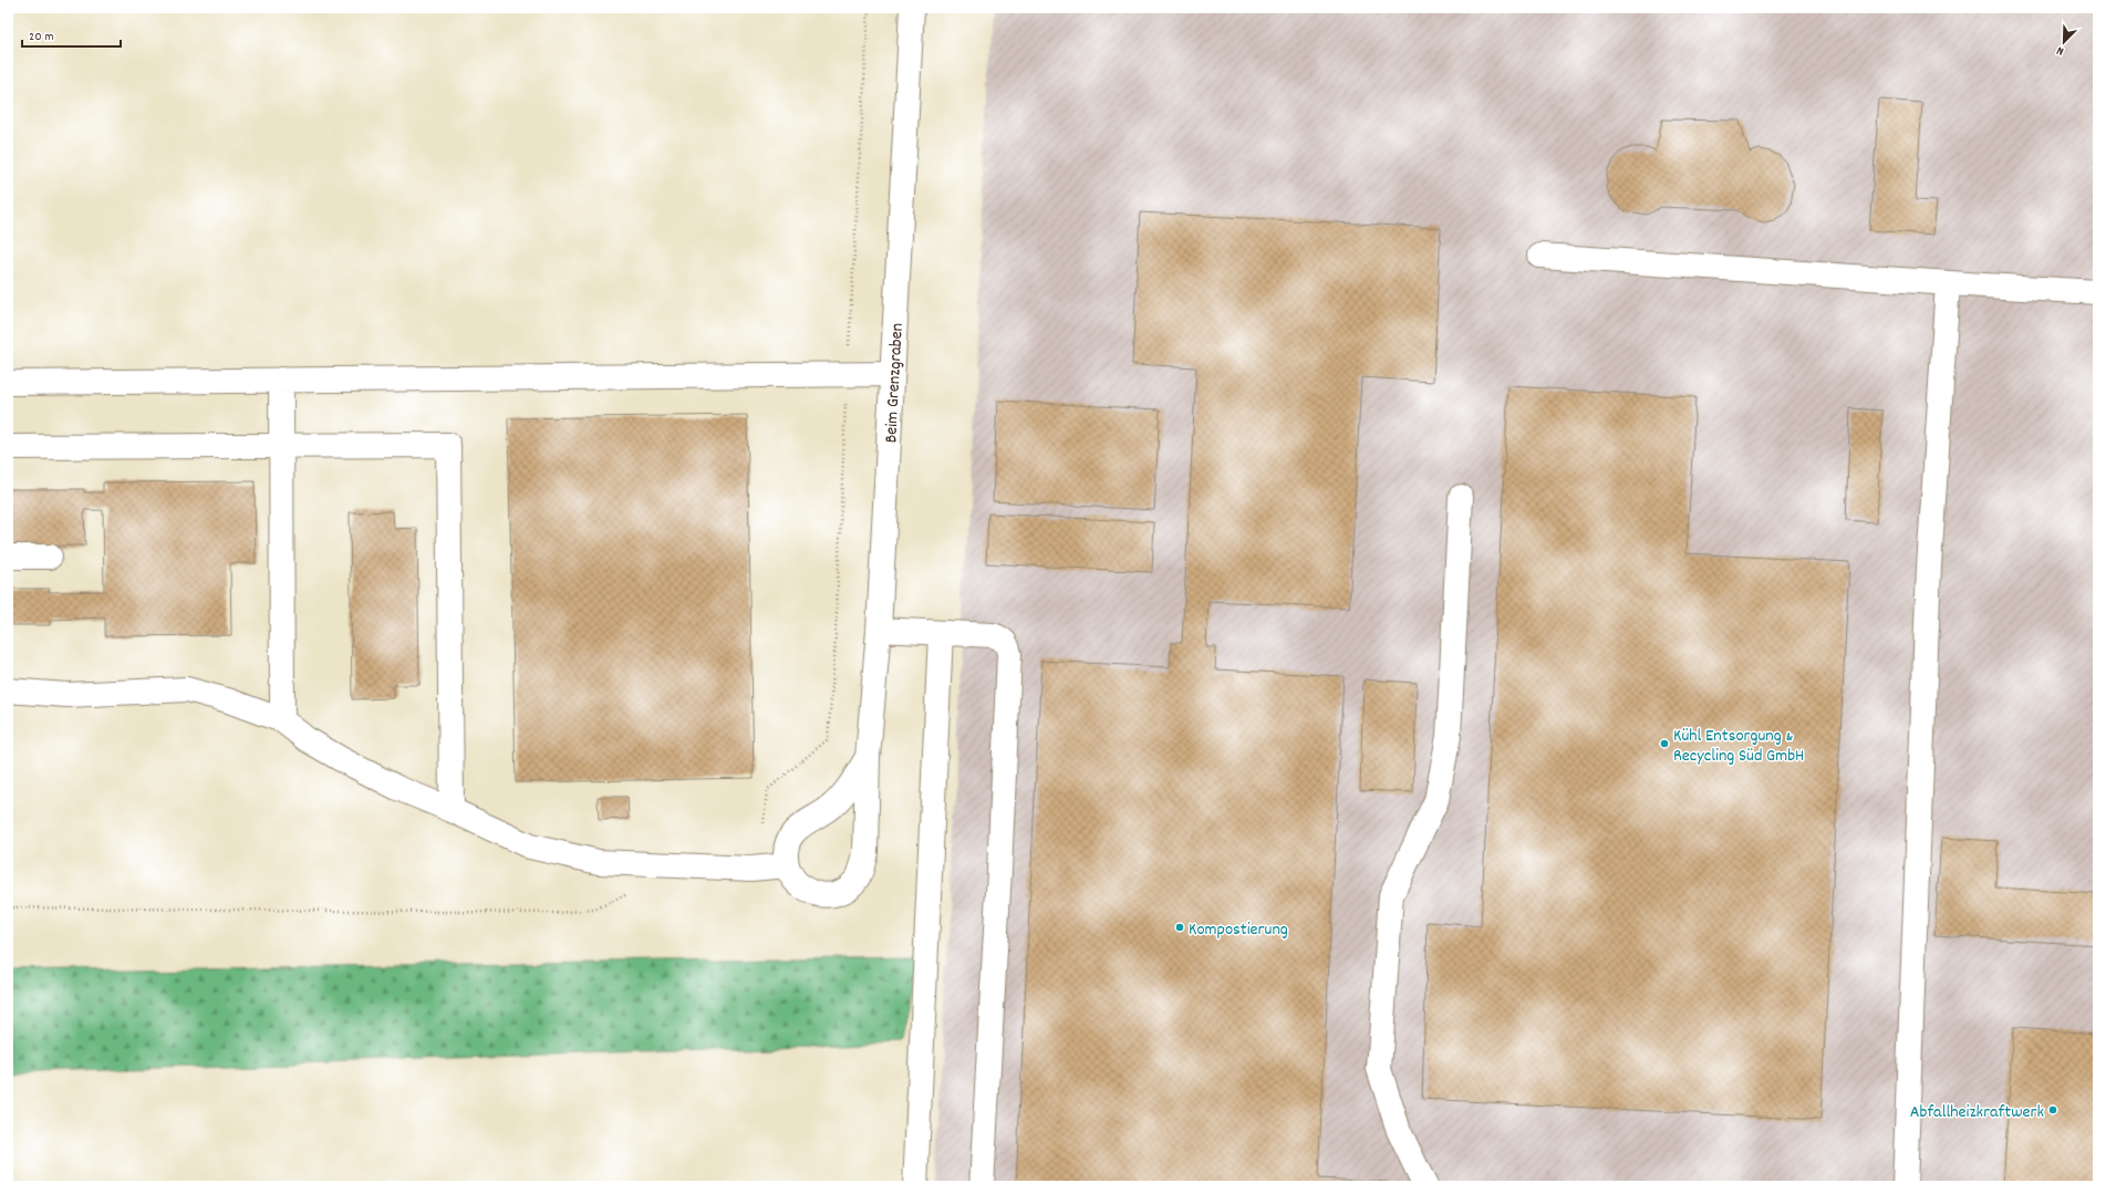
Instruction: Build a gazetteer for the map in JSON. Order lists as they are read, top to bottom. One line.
{"streets":{"street":["Beim Grenzgraben"]},"places":["Kühl Entsorgung & Recycling Süd GmbH","Kompostierung","Abfallheizkraftwerk"],"scale_bar":"20 m","north":"bottom left"}
